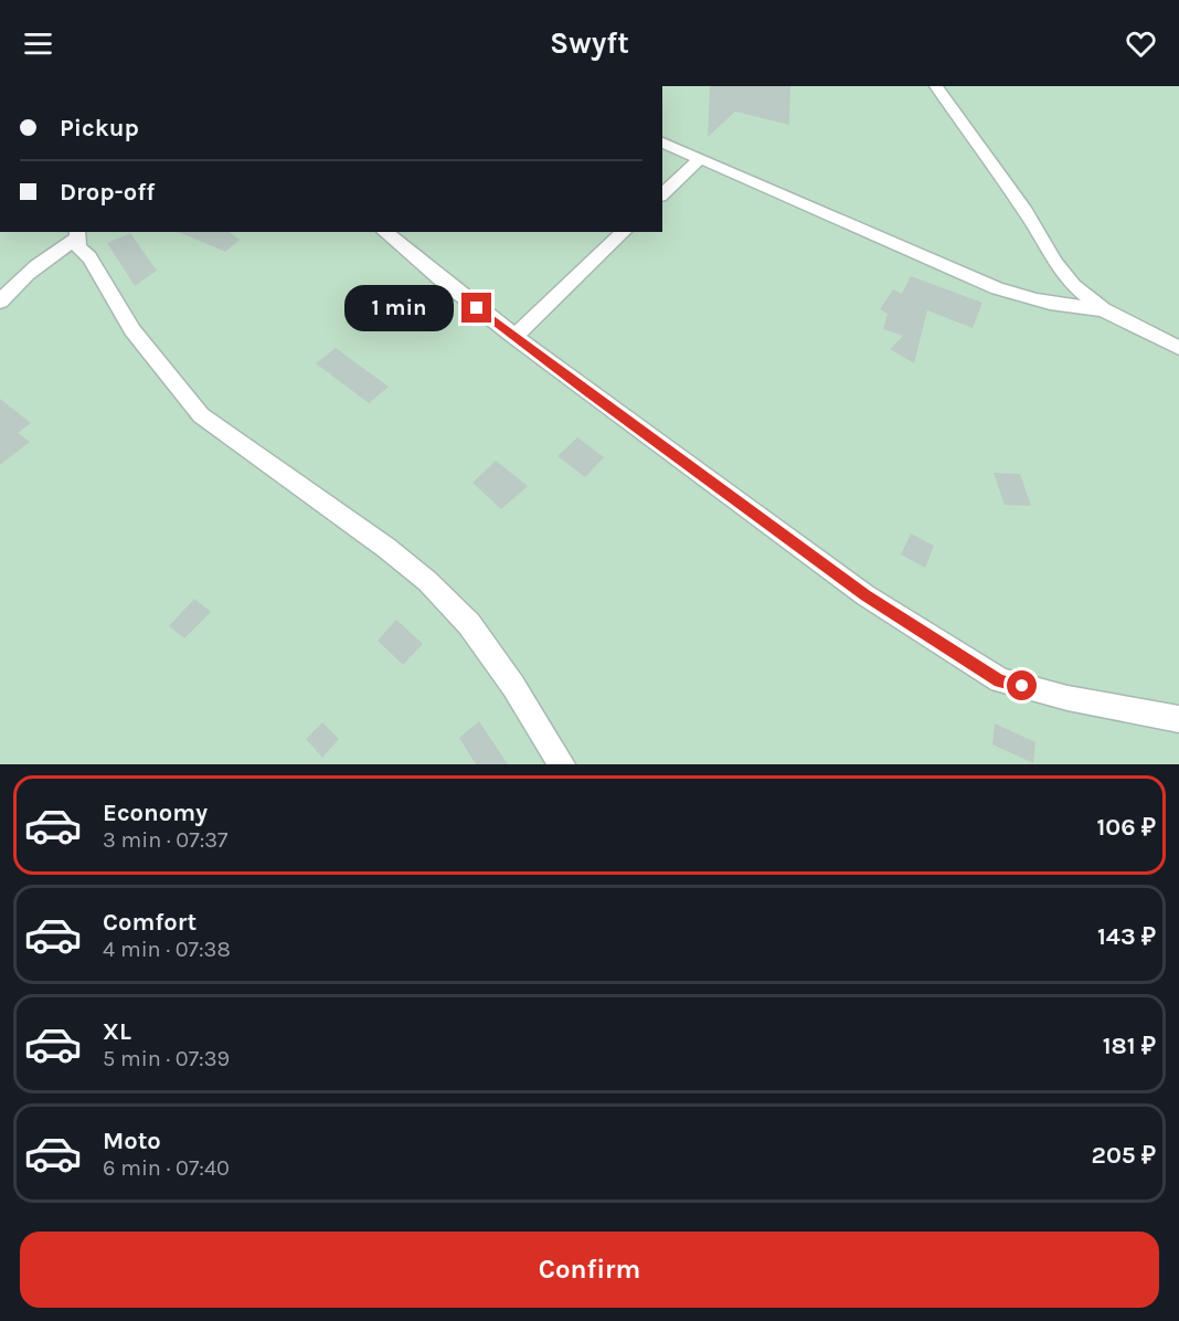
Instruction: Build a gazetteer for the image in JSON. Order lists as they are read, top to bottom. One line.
{"page":{"header":"Swyft","banner":["Pickup","Drop-off"],"bubble":"1 min","list":[{"name":"Economy","note":"3 min · 07:37","value":"106 ₽"},{"name":"Comfort","note":"4 min · 07:38","value":"143 ₽"},{"name":"XL","note":"5 min · 07:39","value":"181 ₽"},{"name":"Moto","note":"6 min · 07:40","value":"205 ₽"}],"buttons":"Confirm"}}
